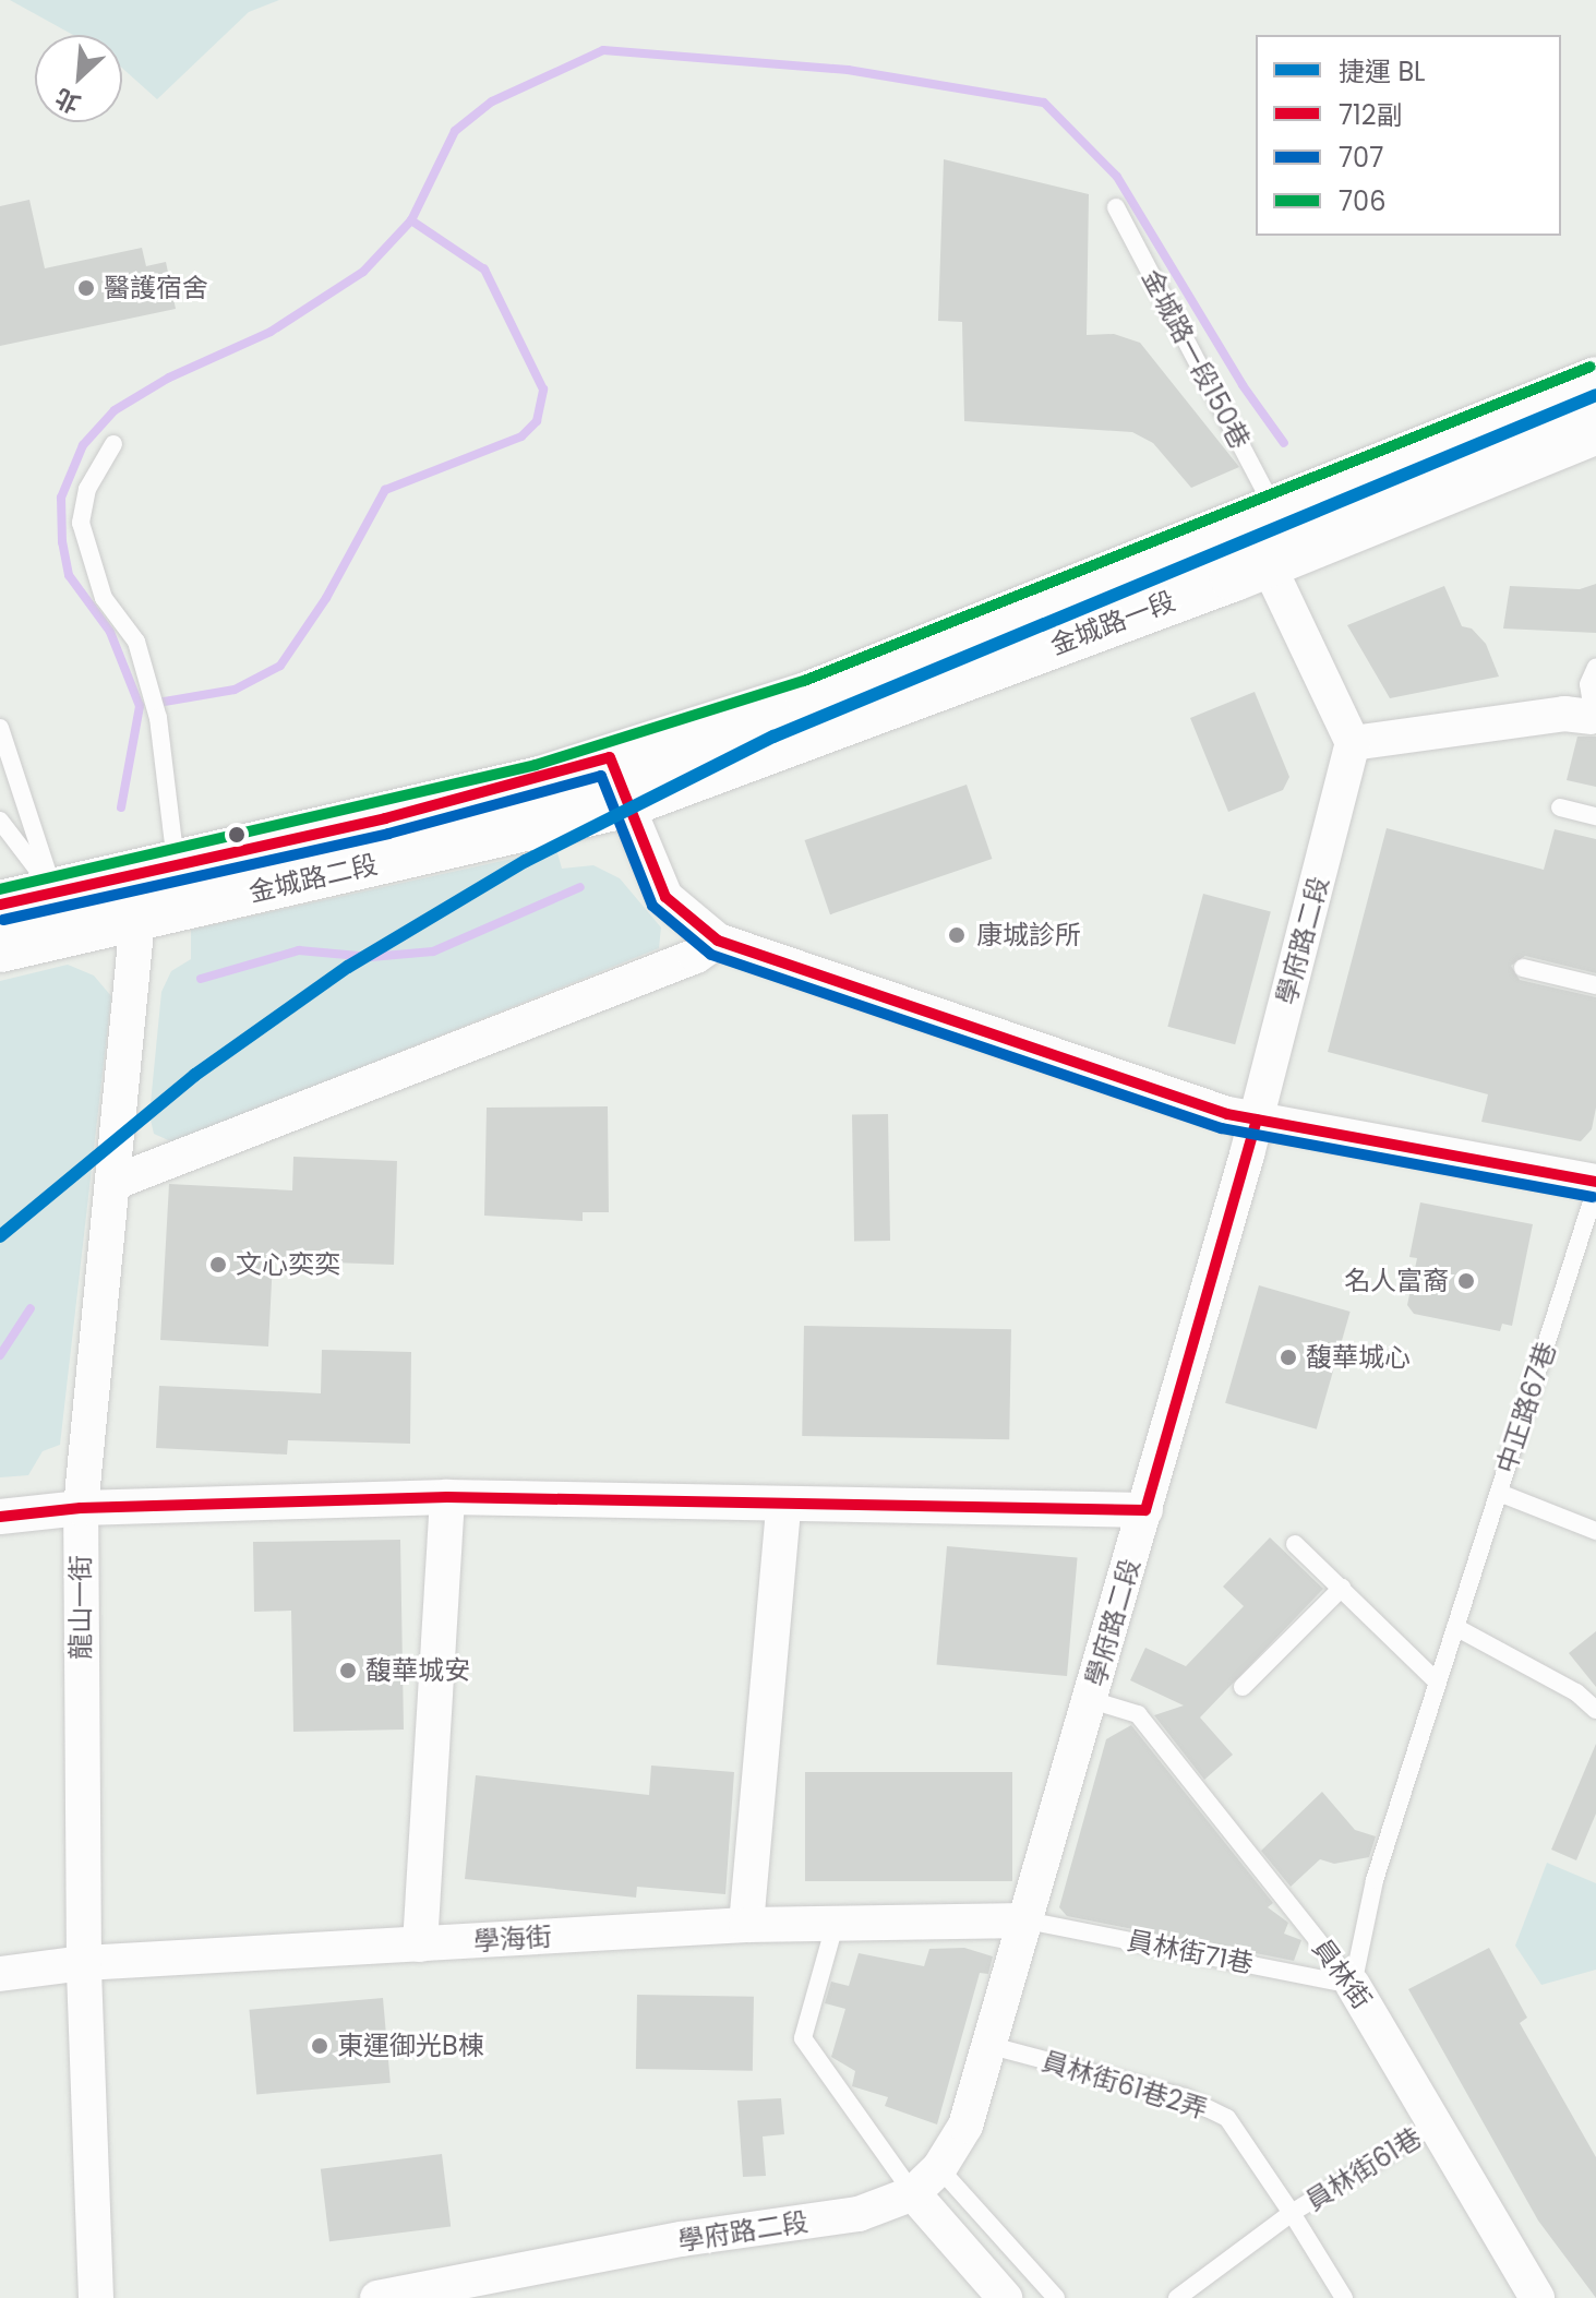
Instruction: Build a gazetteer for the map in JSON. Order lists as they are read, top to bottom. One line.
{"streets":{"main road":["金城路一段","金城路二段"],"street":["學府路二段","龍山一街","學海街","員林街"],"lane":["金城路一段150巷","中正路67巷","員林街71巷","員林街61巷2弄","員林街61巷"]},"crossings":[["金城路一段150巷","金城路一段"],["金城路一段","金城路二段"],["金城路二段","龍山一街"],["學府路二段","學海街"],["學府路二段","員林街71巷"],["學府路二段","員林街"],["學府路二段","員林街61巷2弄"],["中正路67巷","員林街71巷"],["中正路67巷","員林街"],["龍山一街","學海街"],["學海街","員林街71巷"],["員林街71巷","員林街"],["員林街","員林街61巷"],["員林街61巷2弄","員林街61巷"]],"places":["醫護宿舍","康城診所","文心奕奕","名人富裔","馥華城心","馥華城安","東運御光B棟"],"lines":["transit line 706","metro line BL","transit line 712副","transit line 707"],"legend":["捷運 BL","712副","707","706"],"north":"bottom left"}
